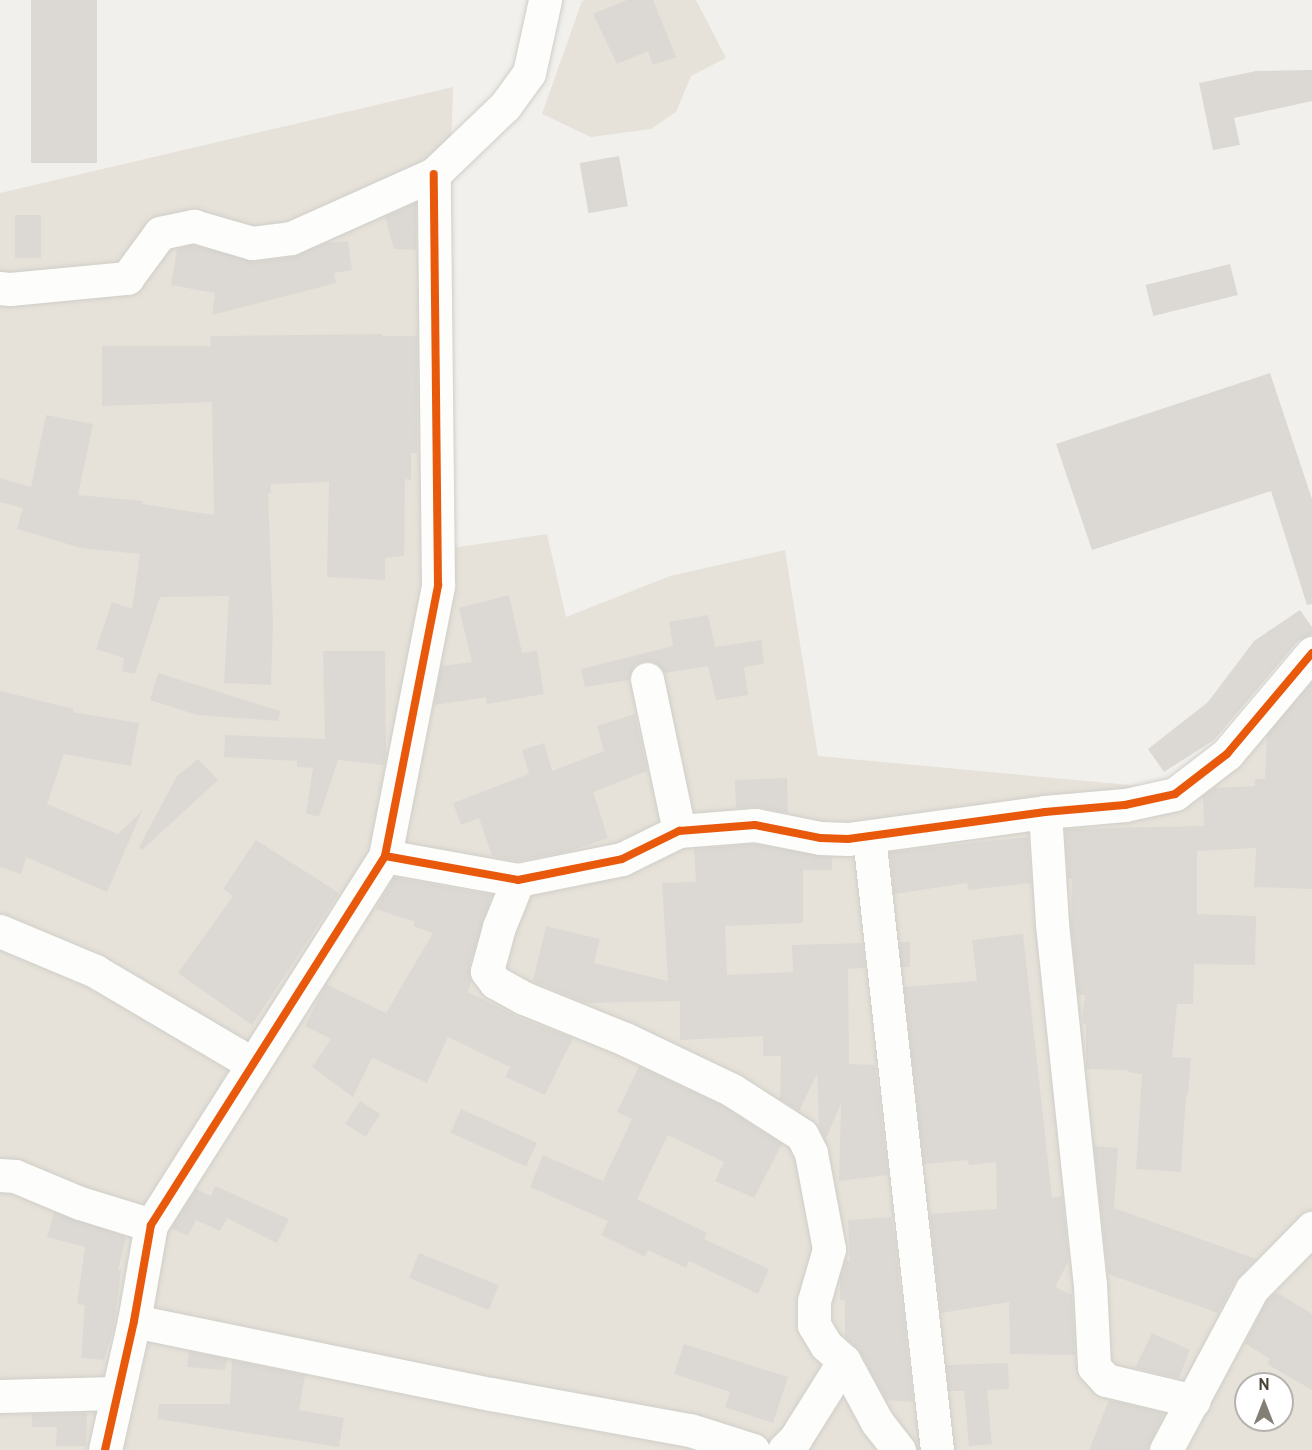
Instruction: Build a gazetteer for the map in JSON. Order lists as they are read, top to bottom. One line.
{"north":"top"}
